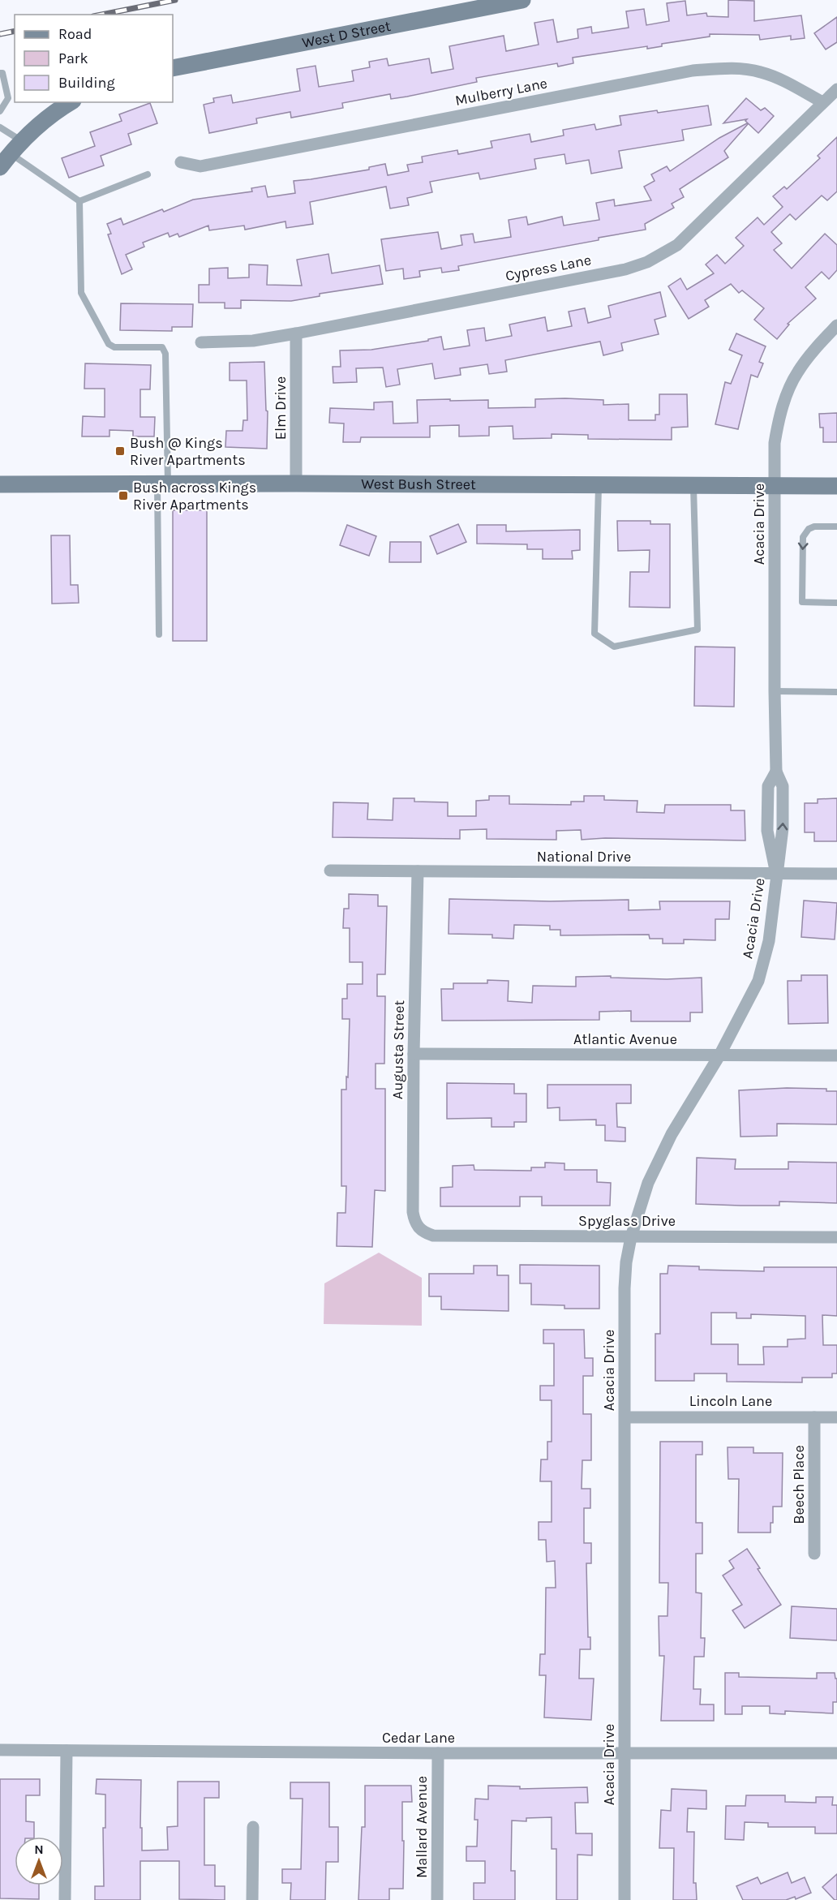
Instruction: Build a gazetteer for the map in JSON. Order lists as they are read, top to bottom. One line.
{"streets":{"main road":["West D Street","West Bush Street"],"street":["Mulberry Lane","Cypress Lane","Elm Drive","Acacia Drive","National Drive","Atlantic Avenue","Augusta Street","Spyglass Drive","Lincoln Lane","Beech Place","Cedar Lane","Mallard Avenue"]},"crossings":[["Mulberry Lane","Cypress Lane"],["Cypress Lane","Elm Drive"],["Elm Drive","West Bush Street"],["West Bush Street","Acacia Drive"],["Acacia Drive","National Drive"],["Acacia Drive","Atlantic Avenue"],["Acacia Drive","Spyglass Drive"],["Acacia Drive","Lincoln Lane"],["Acacia Drive","Cedar Lane"],["National Drive","Augusta Street"],["Atlantic Avenue","Augusta Street"],["Augusta Street","Spyglass Drive"],["Lincoln Lane","Beech Place"],["Cedar Lane","Mallard Avenue"]],"places":{"transit":["Bush @ Kings River Apartments","Bush across Kings River Apartments"]},"legend":["Road","Park","Building"],"north":"top"}
